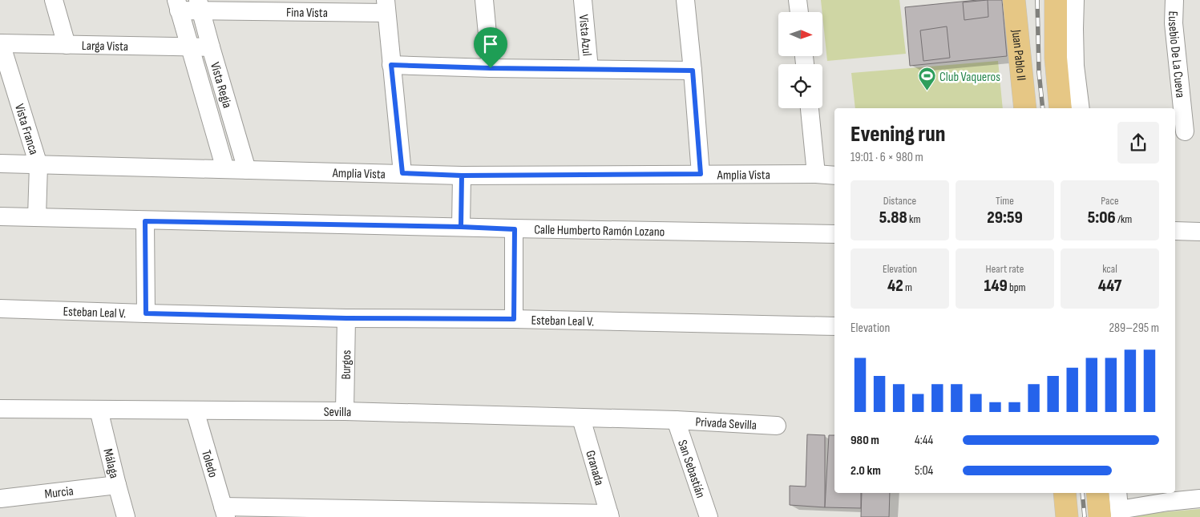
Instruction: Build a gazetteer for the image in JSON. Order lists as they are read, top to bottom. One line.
{"streets":{"main road":["Juan Pablo II"],"street":["Fina Vista","Vista Azul","Larga Vista","Eusebio De La Cueva","Vista Regia","Vista Franca","Amplia Vista","Calle Humberto Ramón Lozano","Esteban Leal V.","Burgos","Sevilla","Privada Sevilla","Málaga","Toledo","Granada","San Sebastián","Murcia"]},"crossings":[["Fina Vista","Vista Regia"],["Larga Vista","Vista Regia"],["Larga Vista","Vista Franca"],["Vista Regia","Amplia Vista"],["Vista Franca","Amplia Vista"],["Vista Franca","Calle Humberto Ramón Lozano"],["Esteban Leal V.","Burgos"],["Burgos","Sevilla"],["Sevilla","Privada Sevilla"],["Sevilla","Málaga"],["Sevilla","Toledo"],["Sevilla","Granada"],["Sevilla","San Sebastián"],["Privada Sevilla","San Sebastián"],["Málaga","Murcia"]],"places":{"sports":["Club Vaqueros"]},"north":"right","page":{"heading":["Evening run","19:01 · 6 × 980 m"],"stats":[["Distance","5.88 km"],["Time","29:59"],["Pace","5:06 /km"],["Elevation","42 m"],["Heart rate","149 bpm"],["kcal","447"]],"chart":["Elevation","289–295 m"],"list":[{"name":"980 m","note":"4:44"},{"name":"2.0 km","note":"5:04"}]}}
